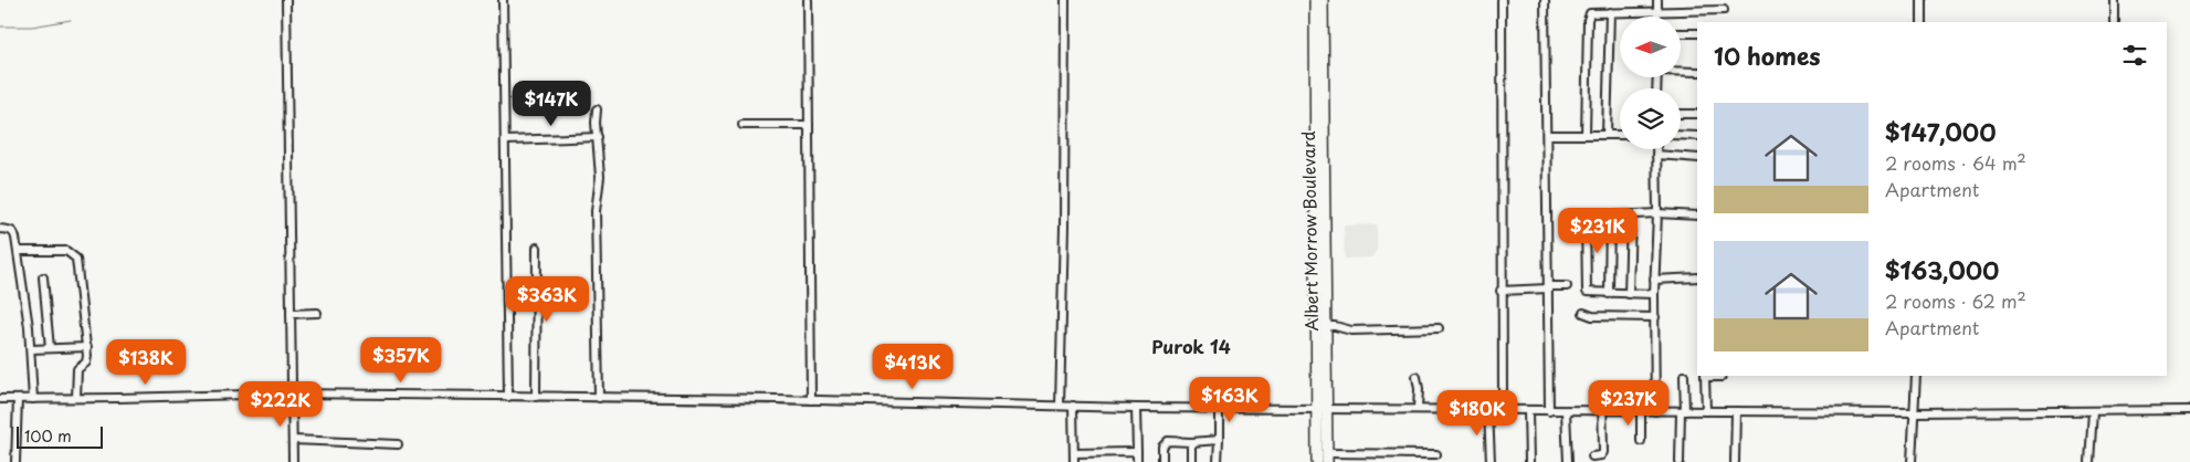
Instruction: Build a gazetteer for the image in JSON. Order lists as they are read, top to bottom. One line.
{"streets":{"highway":["Albert Morrow Boulevard"]},"districts":["Purok 14"],"scale_bar":"100 m","north":"left","page":{"heading":"10 homes","price":["$147K","$231K","$363K","$357K","$138K","$413K","$163K","$237K","$222K","$180K"],"list":[{"name":"$147,000","note":"2 rooms · 64 m² · Apartment"},{"name":"$163,000","note":"2 rooms · 62 m² · Apartment"}],"scale":"100 m"}}
